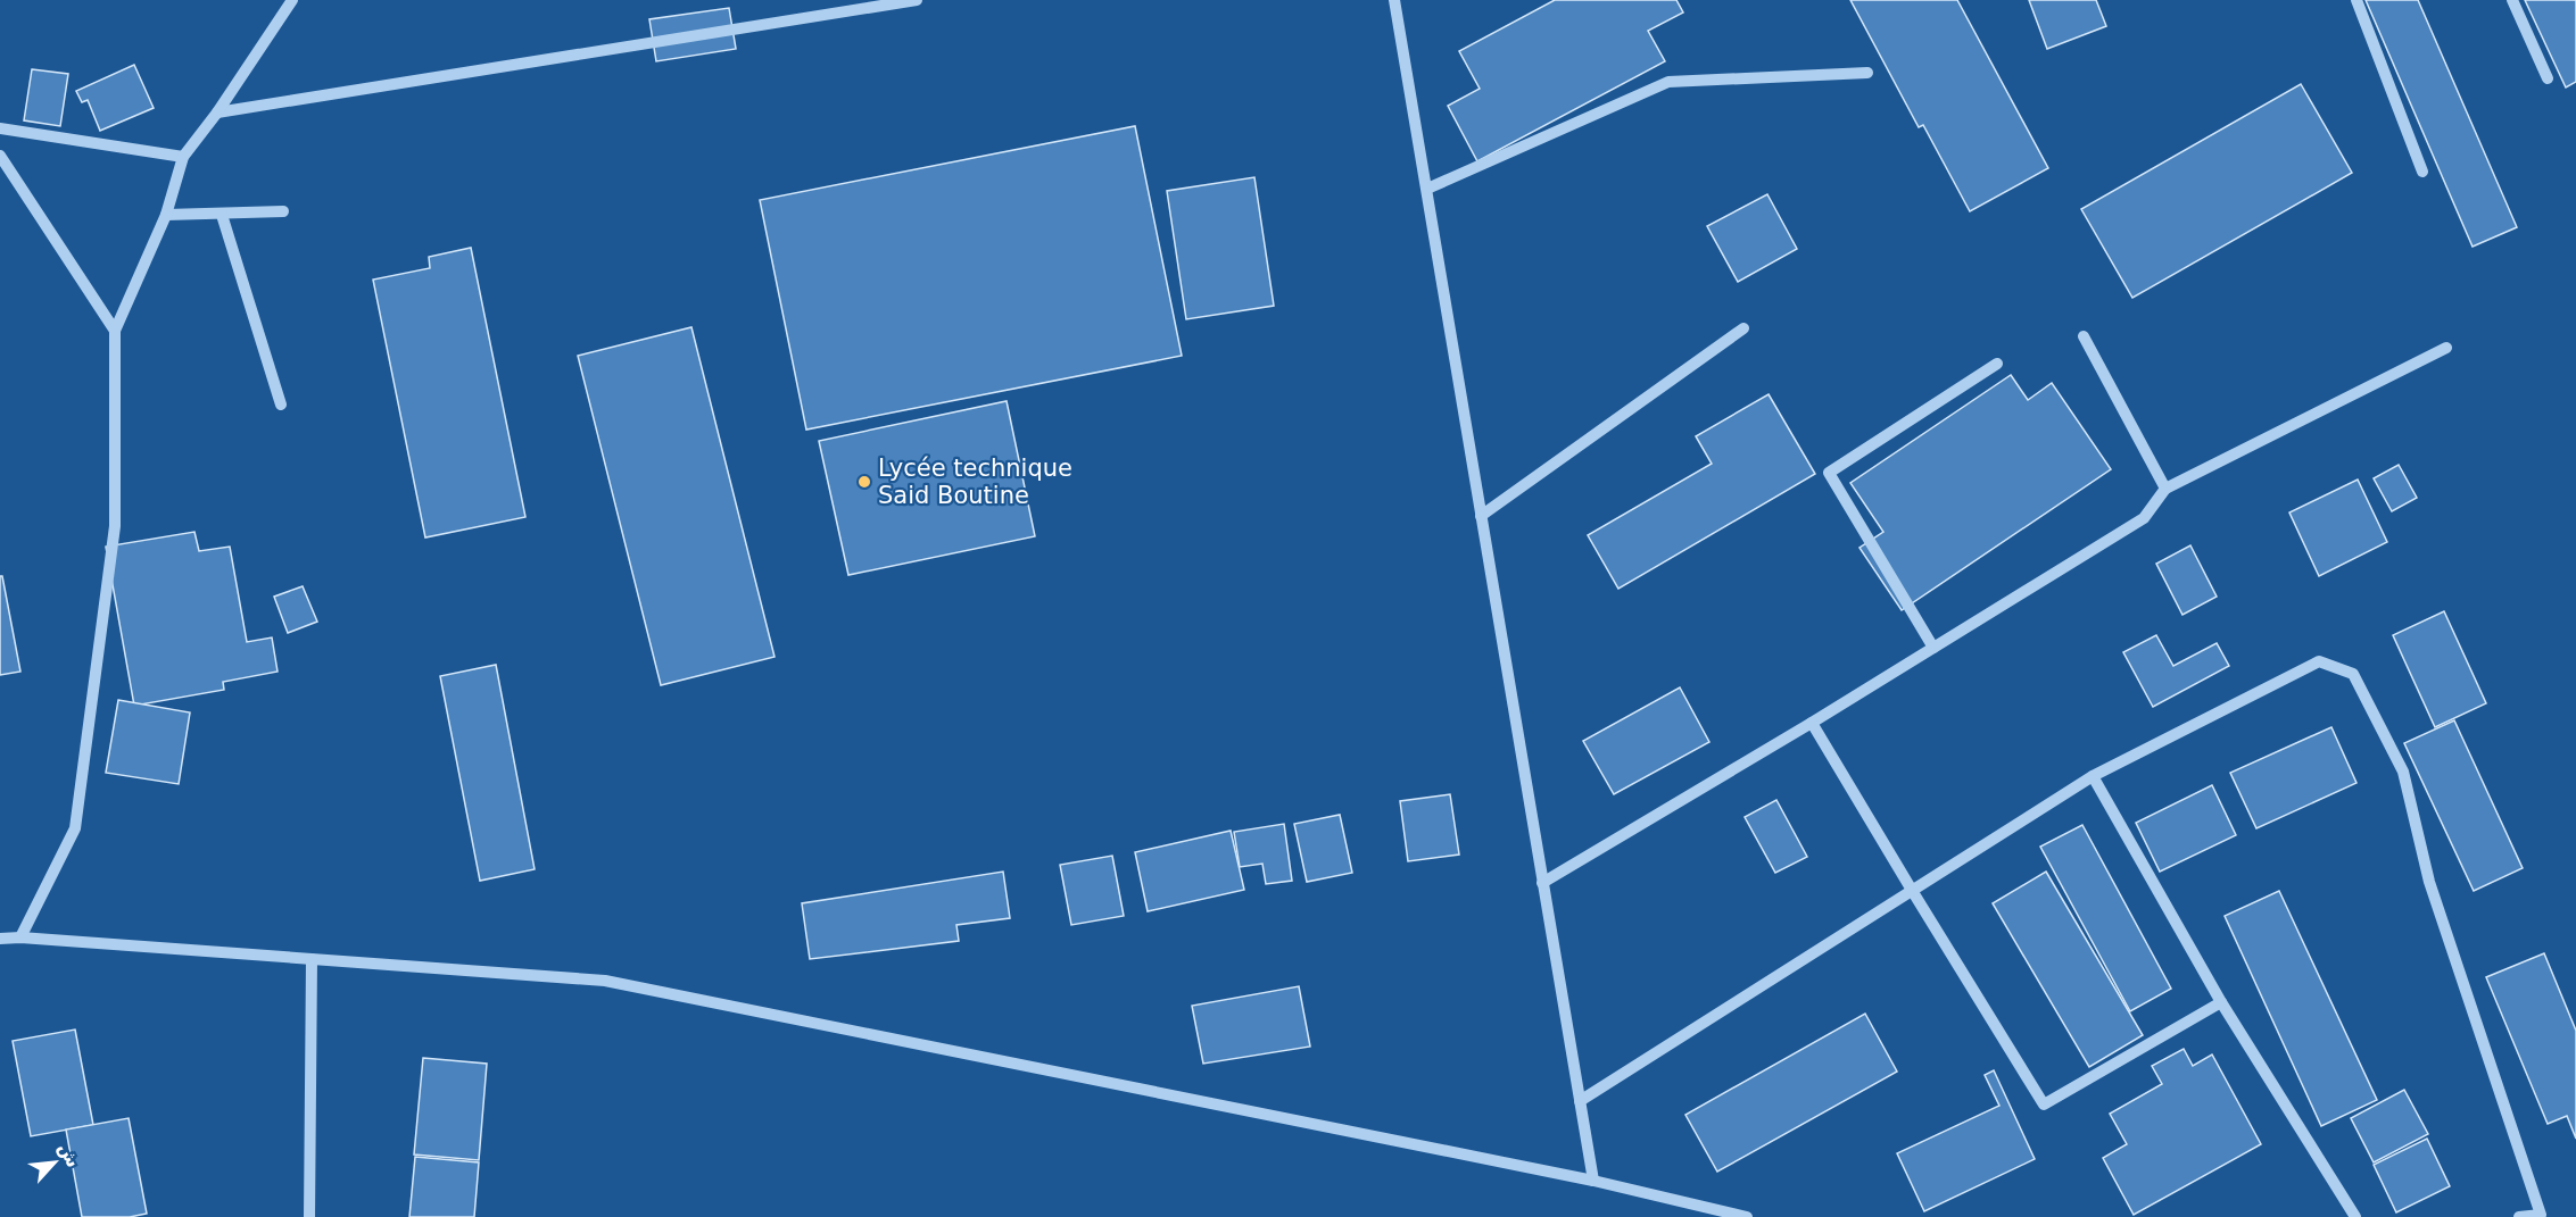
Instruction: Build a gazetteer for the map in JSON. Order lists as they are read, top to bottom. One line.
{"places":["Lycée technique Said Boutine"],"north":"top right"}
